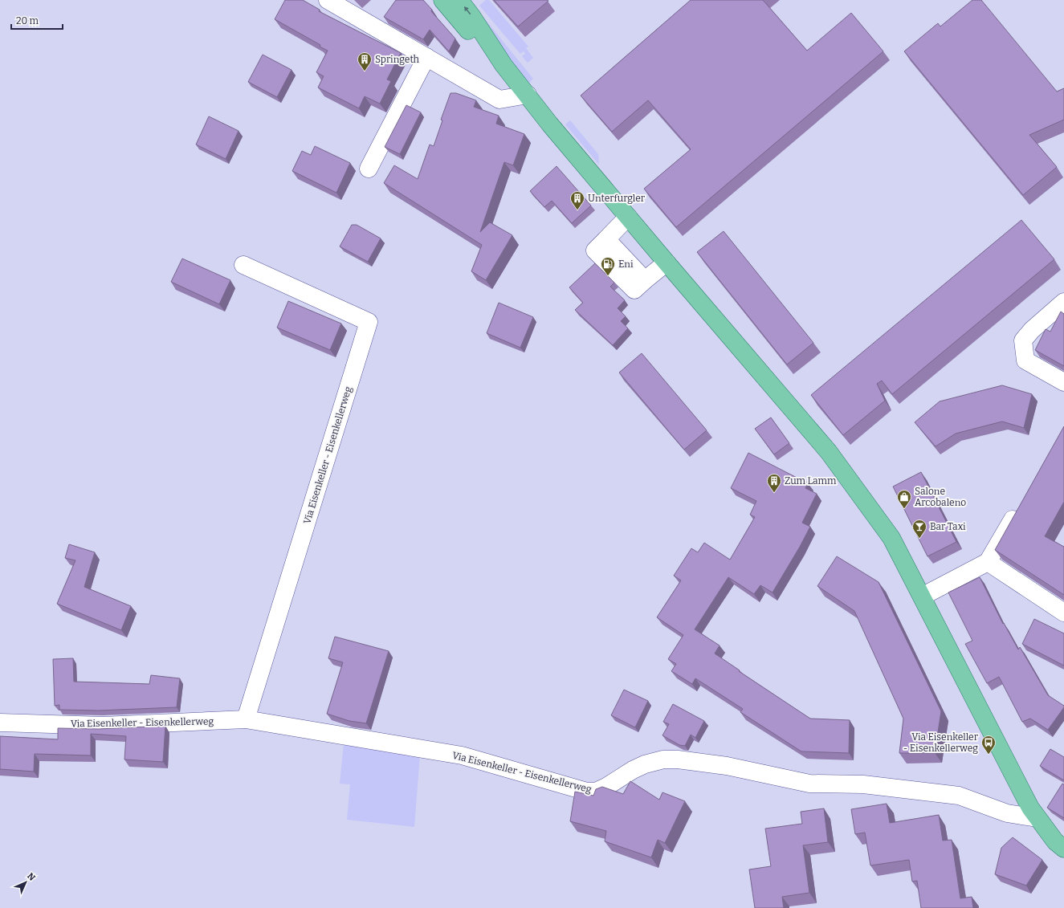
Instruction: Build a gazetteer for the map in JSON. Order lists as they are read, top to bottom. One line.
{"streets":{"street":["Via Eisenkeller - Eisenkellerweg"]},"places":{"building":["Springeth","Unterfurgler","Zum Lamm"],"fuel station":["Eni"],"shop":["Salone Arcobaleno"],"bar":["Bar Taxi"],"bus stop":["Via Eisenkeller - Eisenkellerweg"]},"scale_bar":"20 m","north":"top right"}
